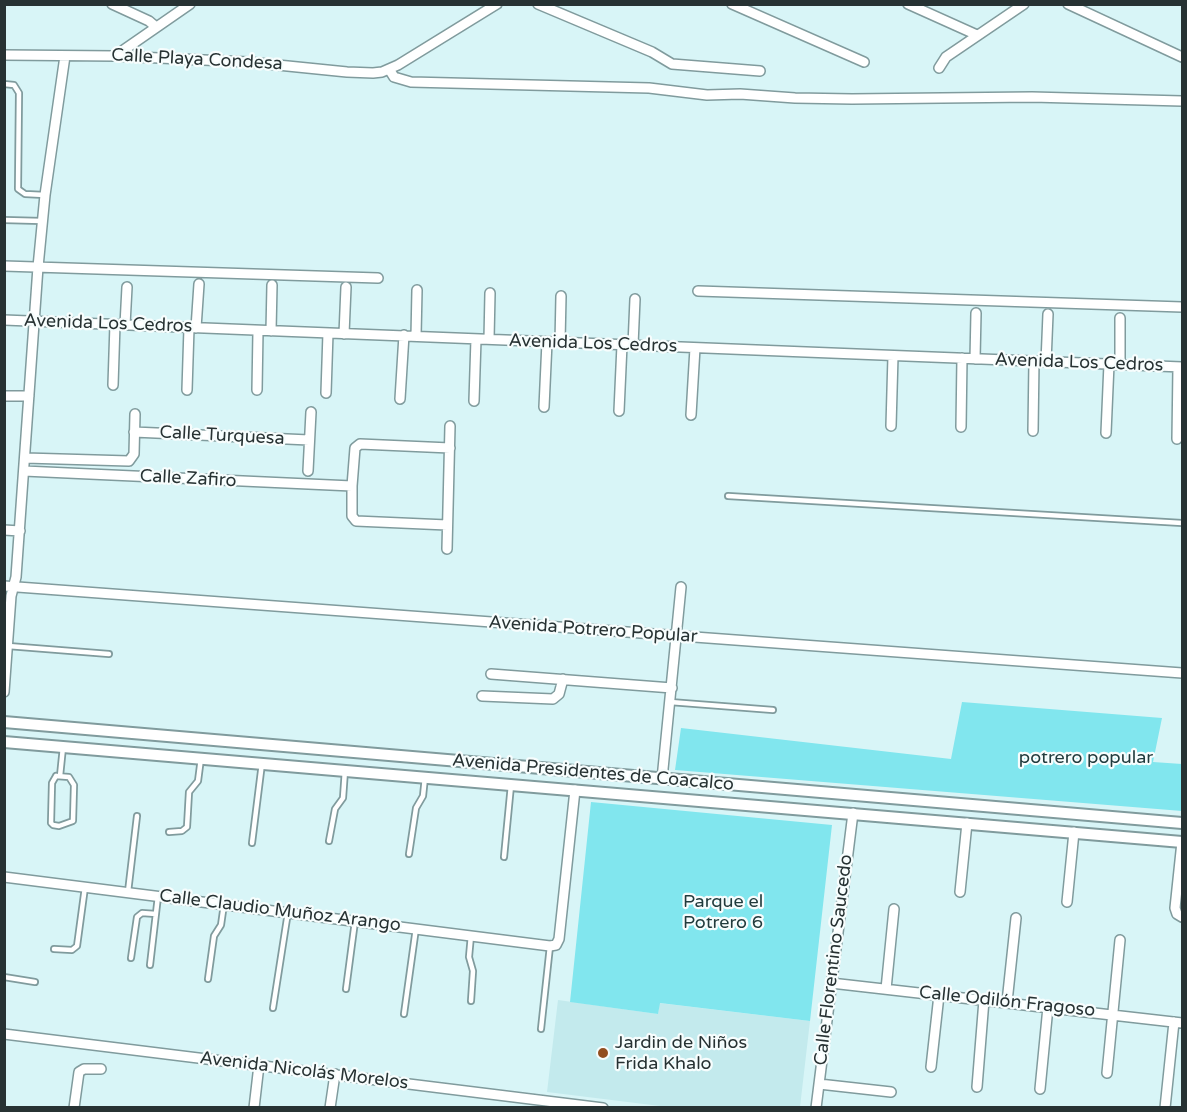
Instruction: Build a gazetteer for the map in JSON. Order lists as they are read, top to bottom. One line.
{"streets":{"street":["Calle Playa Condesa","Avenida Los Cedros","Calle Turquesa","Calle Zafiro","Avenida Potrero Popular","Avenida Presidentes de Coacalco","Calle Claudio Muñoz Arango","Calle Florentino Saucedo","Calle Odilón Fragoso","Avenida Nicolás Morelos"]},"crossings":[["Avenida Presidentes de Coacalco","Calle Florentino Saucedo"],["Calle Florentino Saucedo","Calle Odilón Fragoso"]],"parks":["potrero popular","Parque el Potrero 6"],"places":["Jardin de Niños Frida Khalo"]}
